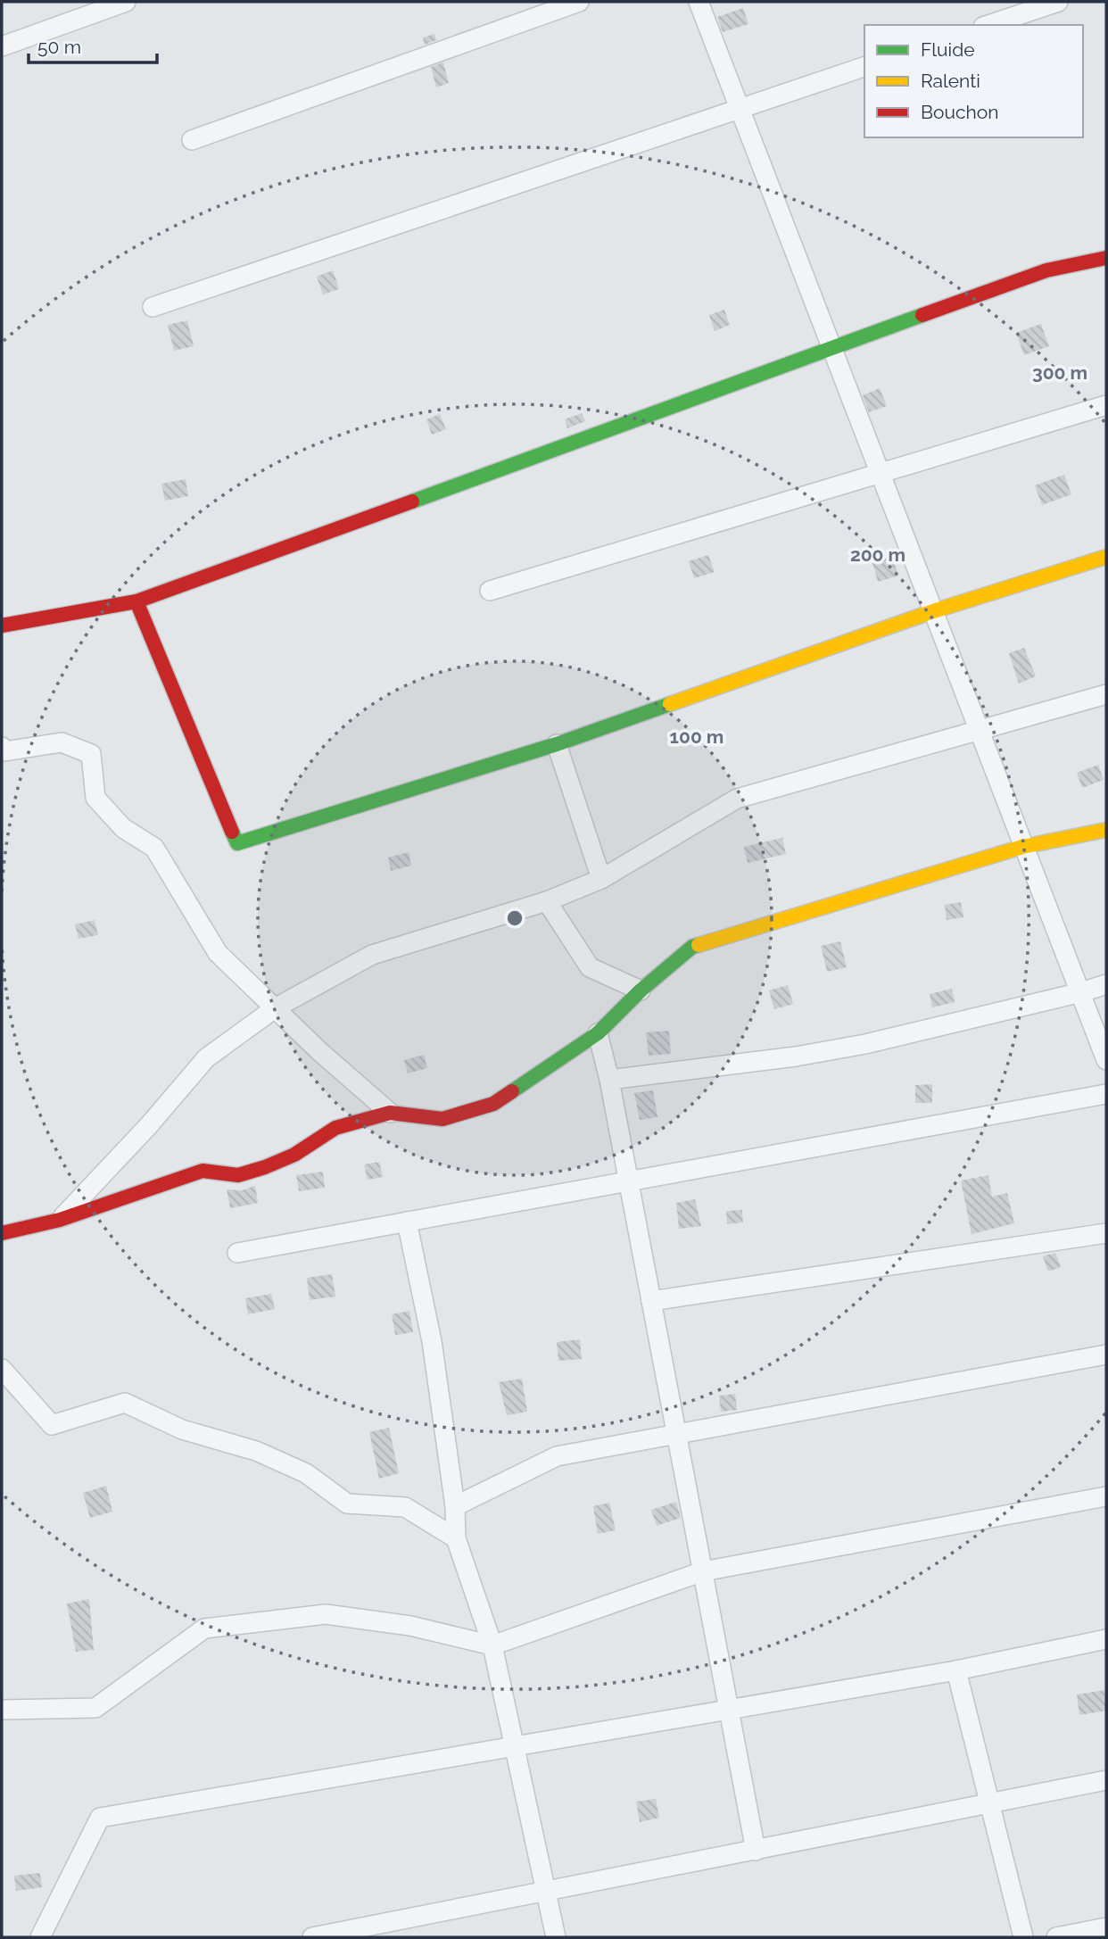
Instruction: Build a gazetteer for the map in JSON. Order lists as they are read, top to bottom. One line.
{"legend":["Fluide","Ralenti","Bouchon"],"scale_bar":"50 m","rings":["300 m","200 m","100 m"]}
